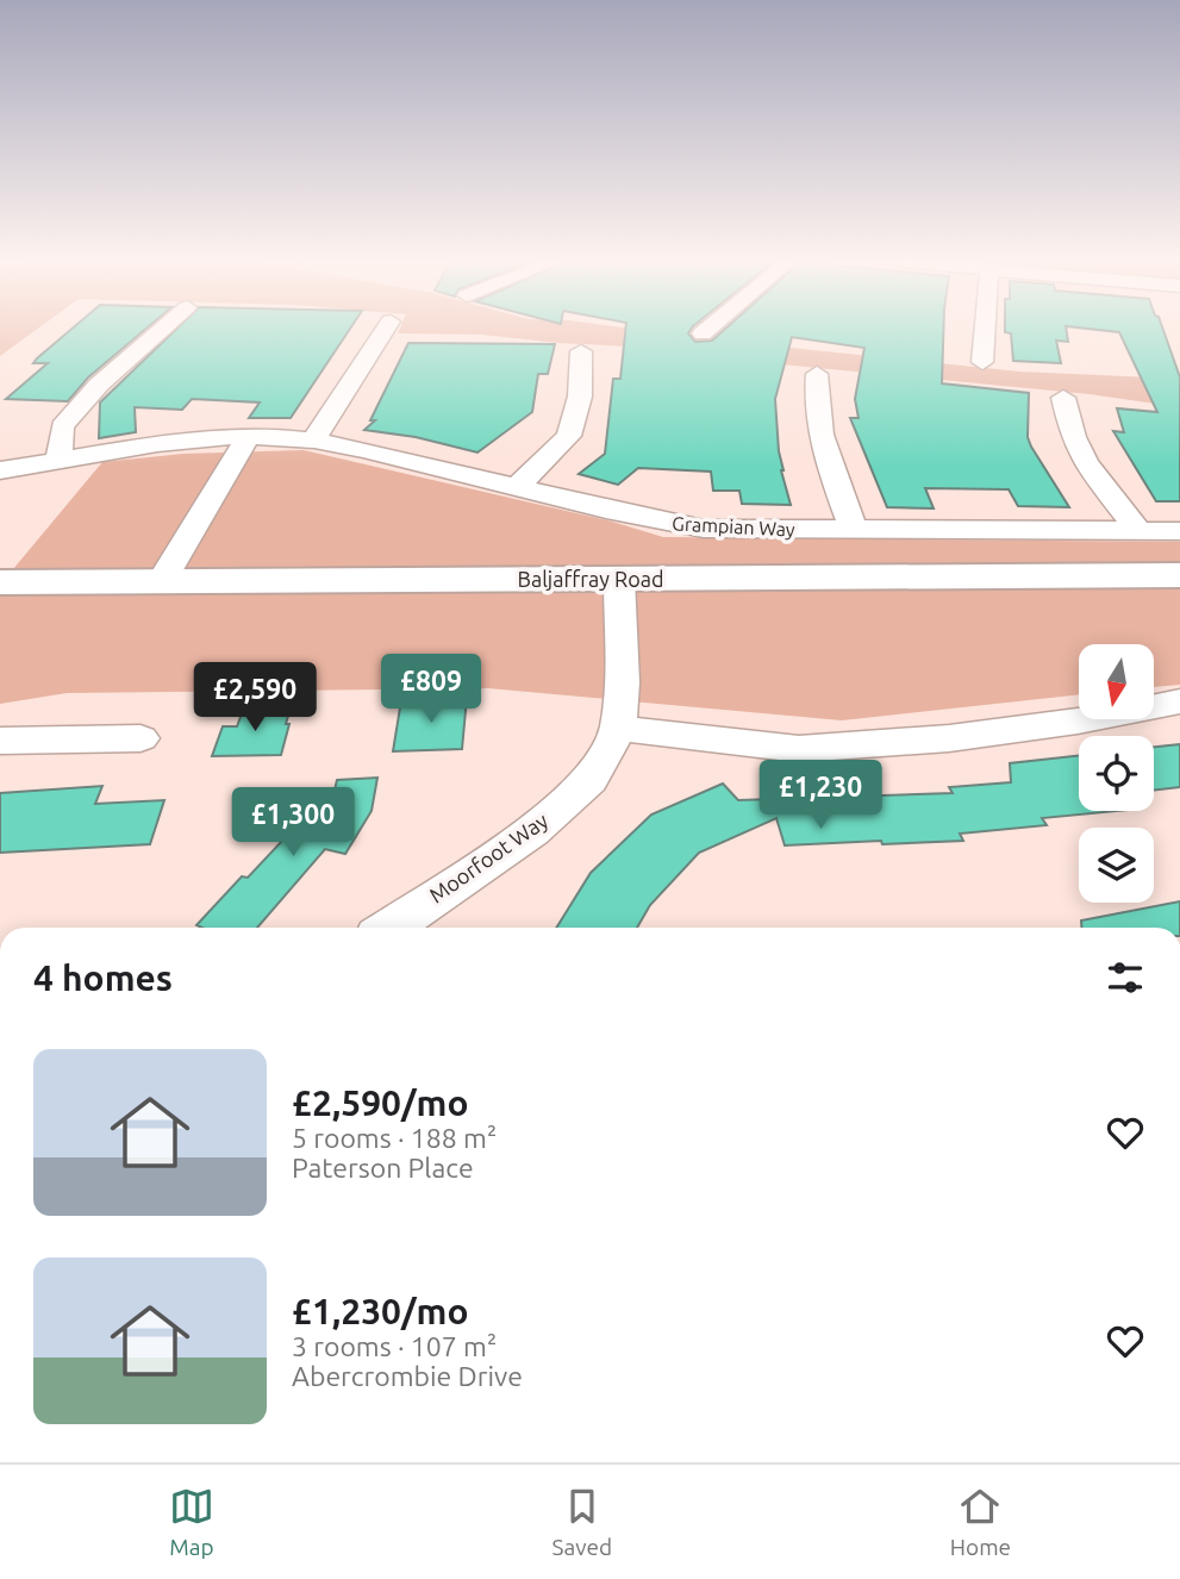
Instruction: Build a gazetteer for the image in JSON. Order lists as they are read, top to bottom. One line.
{"streets":{"main road":["Baljaffray Road"],"street":["Grampian Way","Moorfoot Way"]},"crossings":[["Baljaffray Road","Moorfoot Way"]],"north":"bottom","page":{"price":["£809","£2,590","£1,230","£1,300"],"heading":"4 homes","list":[{"name":"£2,590/mo","note":"5 rooms · 188 m² · Paterson Place"},{"name":"£1,230/mo","note":"3 rooms · 107 m² · Abercrombie Drive"}],"tabs":["Map","Saved","Home"]}}
